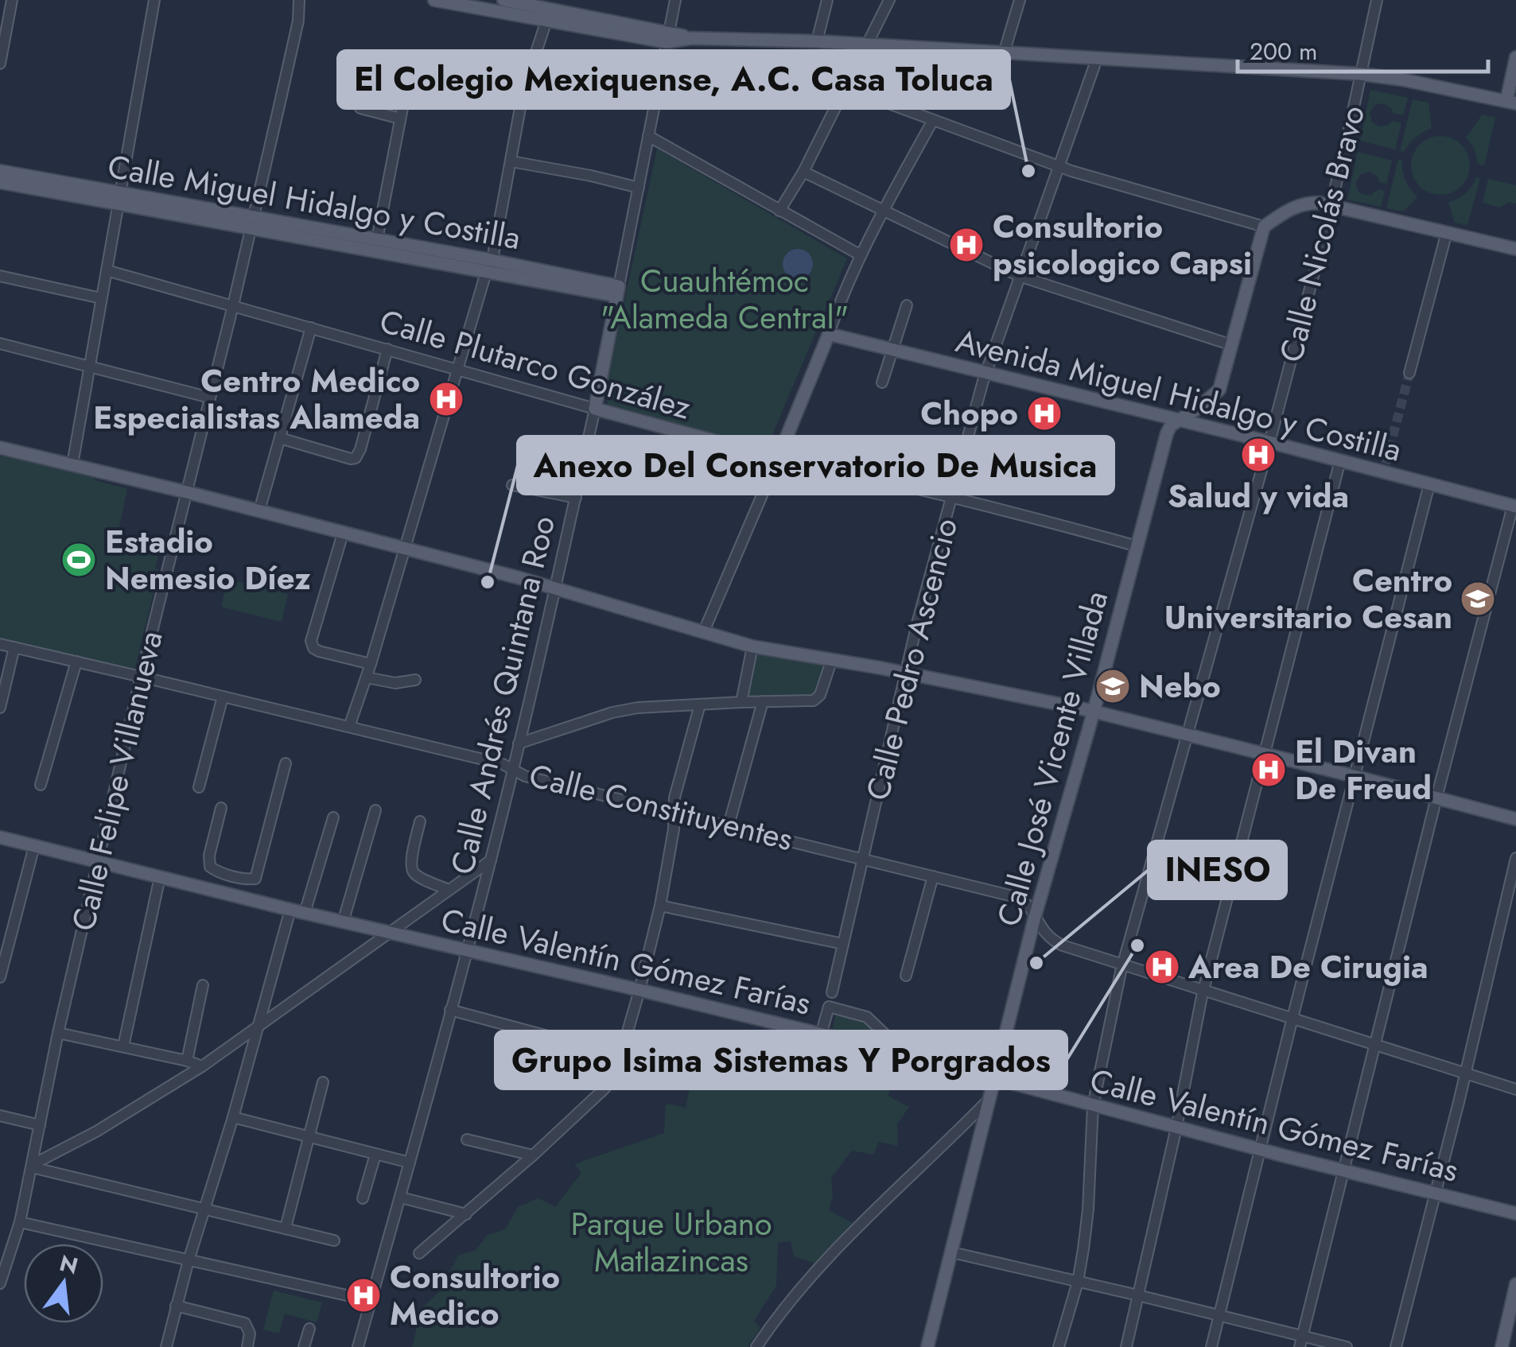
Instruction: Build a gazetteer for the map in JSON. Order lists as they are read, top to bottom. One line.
{"streets":{"main road":["Calle Miguel Hidalgo y Costilla","Calle Plutarco González","Avenida Miguel Hidalgo y Costilla","Calle Andrés Quintana Roo","Calle José Vicente Villada","Calle Valentín Gómez Farías"],"street":["Calle Nicolás Bravo","Calle Pedro Ascencio","Calle Felipe Villanueva","Calle Constituyentes"]},"crossings":[["Calle Miguel Hidalgo y Costilla","Calle Andrés Quintana Roo"],["Calle Miguel Hidalgo y Costilla","Calle Felipe Villanueva"],["Calle Nicolás Bravo","Avenida Miguel Hidalgo y Costilla"],["Calle Nicolás Bravo","Calle Constituyentes"],["Calle Nicolás Bravo","Calle Valentín Gómez Farías"],["Calle Plutarco González","Calle Pedro Ascencio"],["Calle Plutarco González","Calle Andrés Quintana Roo"],["Calle Plutarco González","Calle José Vicente Villada"],["Calle Plutarco González","Calle Felipe Villanueva"],["Avenida Miguel Hidalgo y Costilla","Calle Pedro Ascencio"],["Avenida Miguel Hidalgo y Costilla","Calle José Vicente Villada"],["Calle Pedro Ascencio","Calle Constituyentes"],["Calle Andrés Quintana Roo","Calle Constituyentes"],["Calle Andrés Quintana Roo","Calle Valentín Gómez Farías"],["Calle José Vicente Villada","Calle Constituyentes"],["Calle José Vicente Villada","Calle Valentín Gómez Farías"],["Calle Felipe Villanueva","Calle Constituyentes"],["Calle Felipe Villanueva","Calle Valentín Gómez Farías"]],"parks":["Cuauhtémoc \"Alameda Central\"","Parque Urbano Matlazincas"],"places":{"other":["El Colegio Mexiquense, A.C. Casa Toluca","Anexo Del Conservatorio De Musica","Grupo Isima Sistemas Y Porgrados","INESO"],"hospital":["Consultorio psicologico Capsi","Centro Medico Especialistas Alameda","Chopo","Salud y vida","El Divan De Freud","Area De Cirugia","Consultorio Medico"],"sports":["Estadio Nemesio Díez"],"school or university":["Centro Universitario Cesan","Nebo"]},"scale_bar":"200 m","north":"top"}
